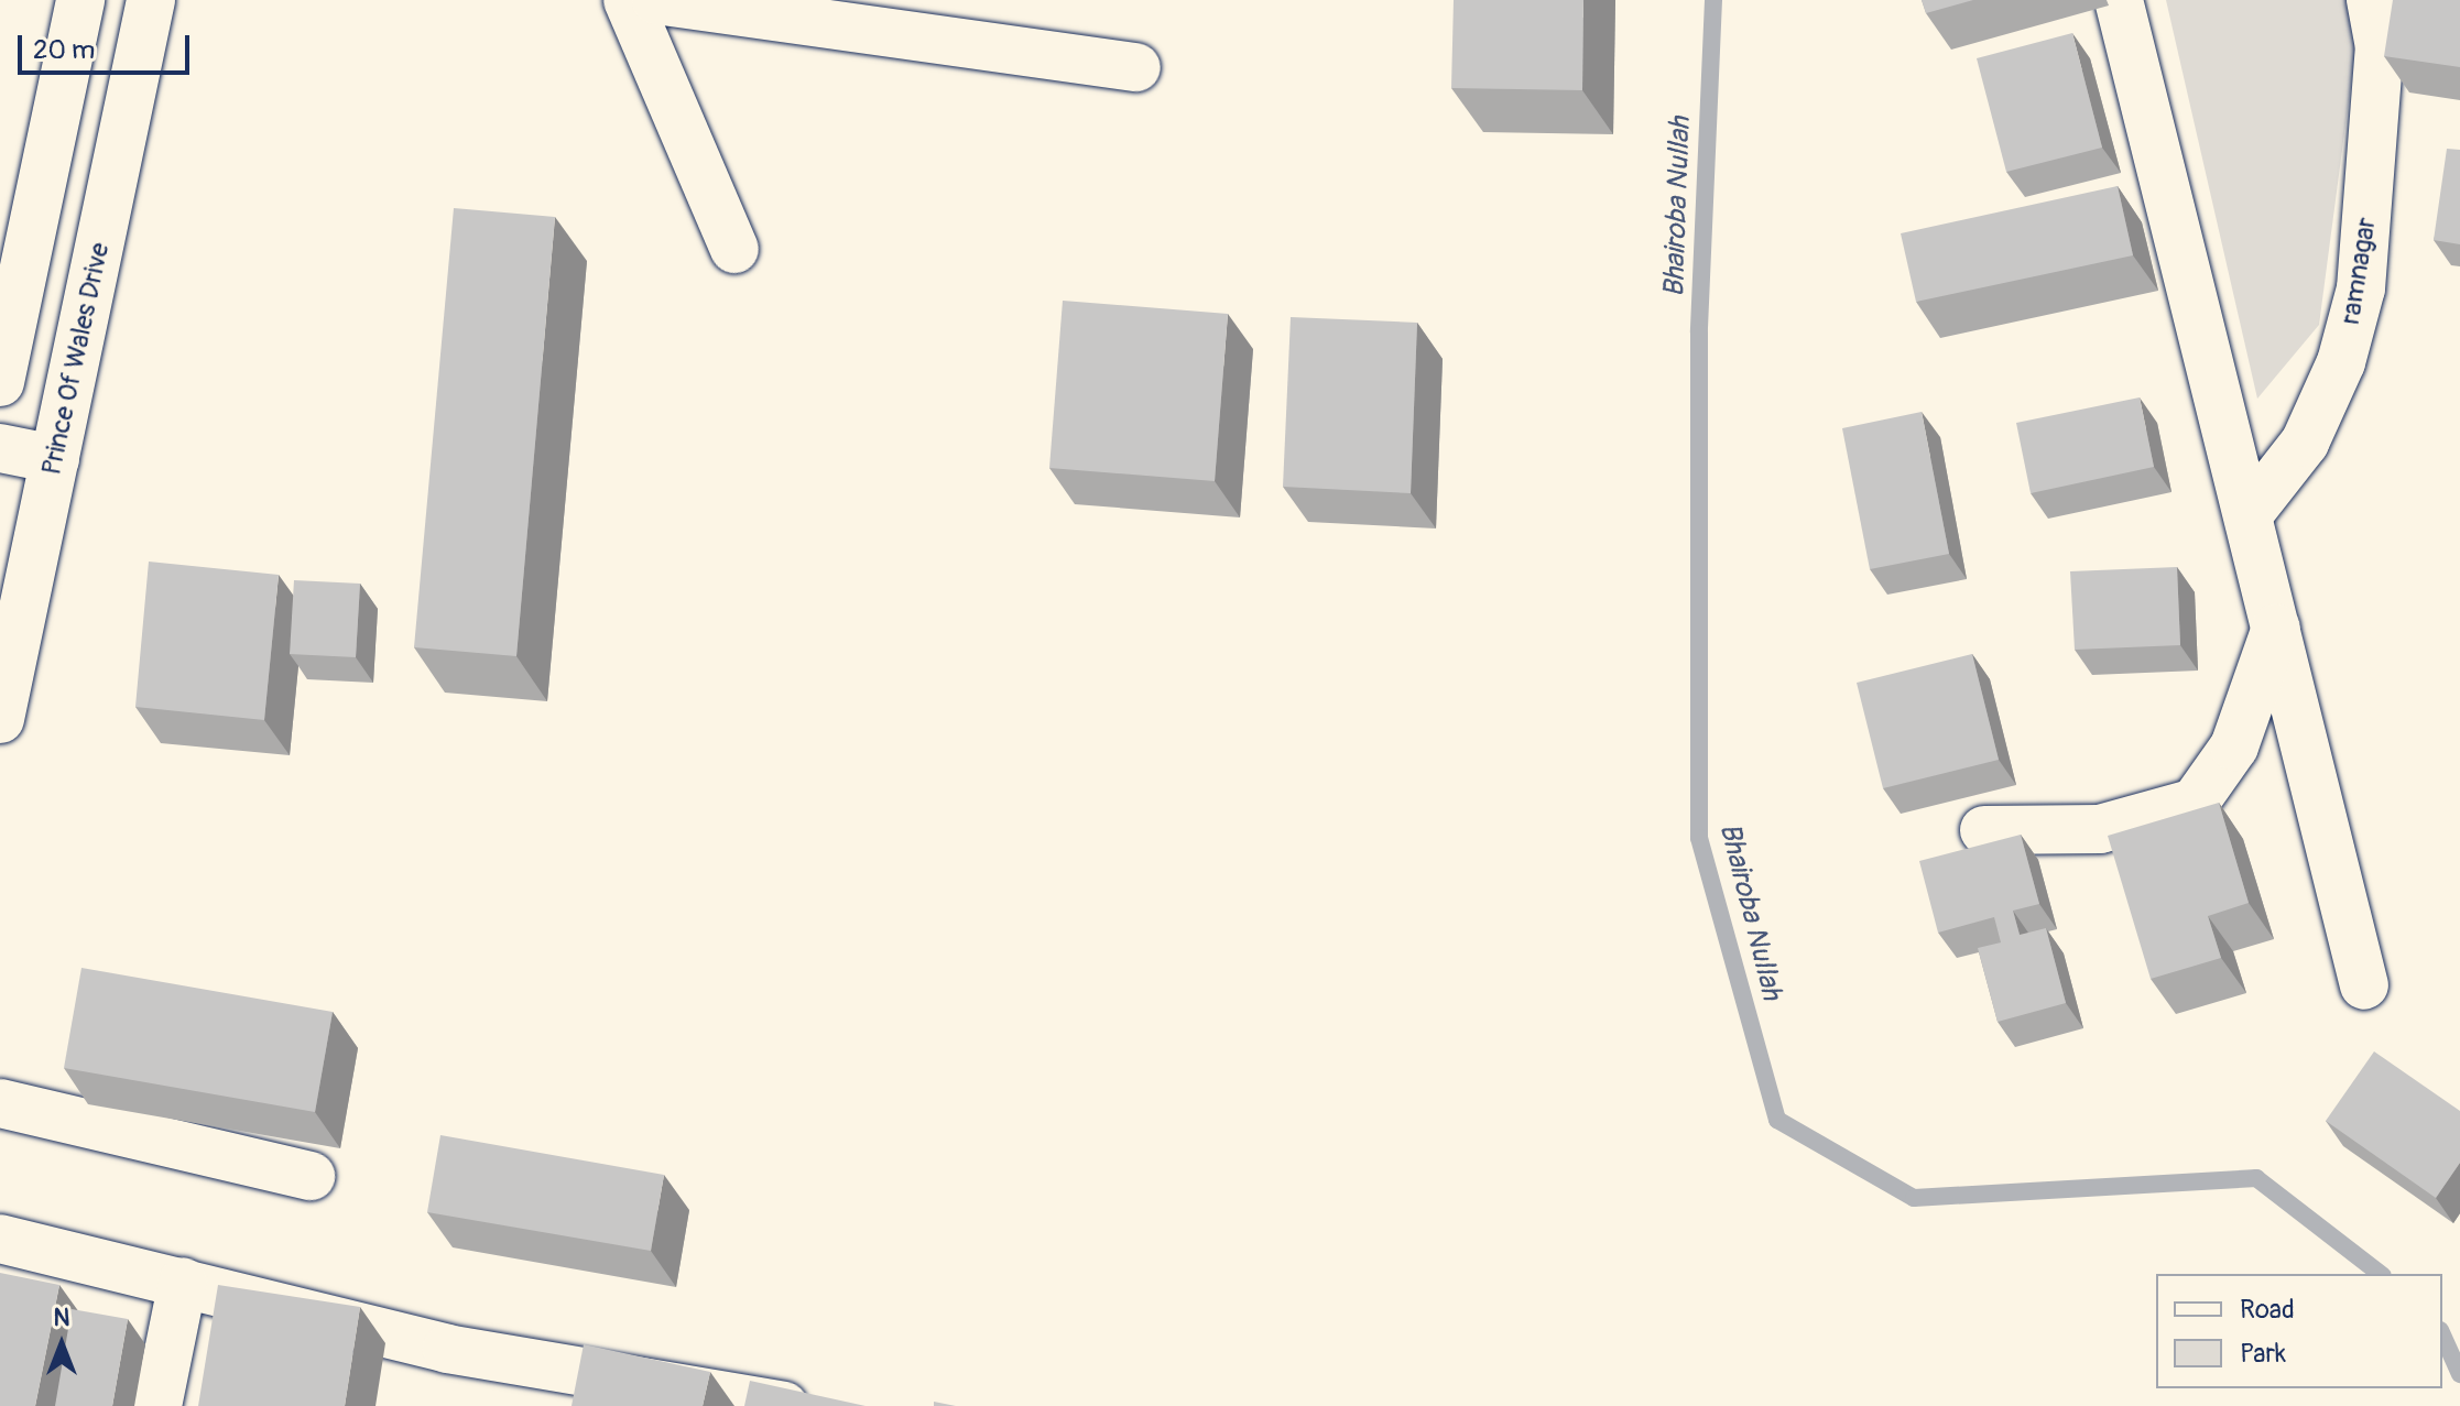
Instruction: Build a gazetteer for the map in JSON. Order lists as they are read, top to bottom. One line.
{"streets":{"street":["ramnagar","Prince Of Wales Drive"]},"water":["Bhairoba Nullah"],"legend":["Road","Park"],"scale_bar":"20 m","north":"top"}
